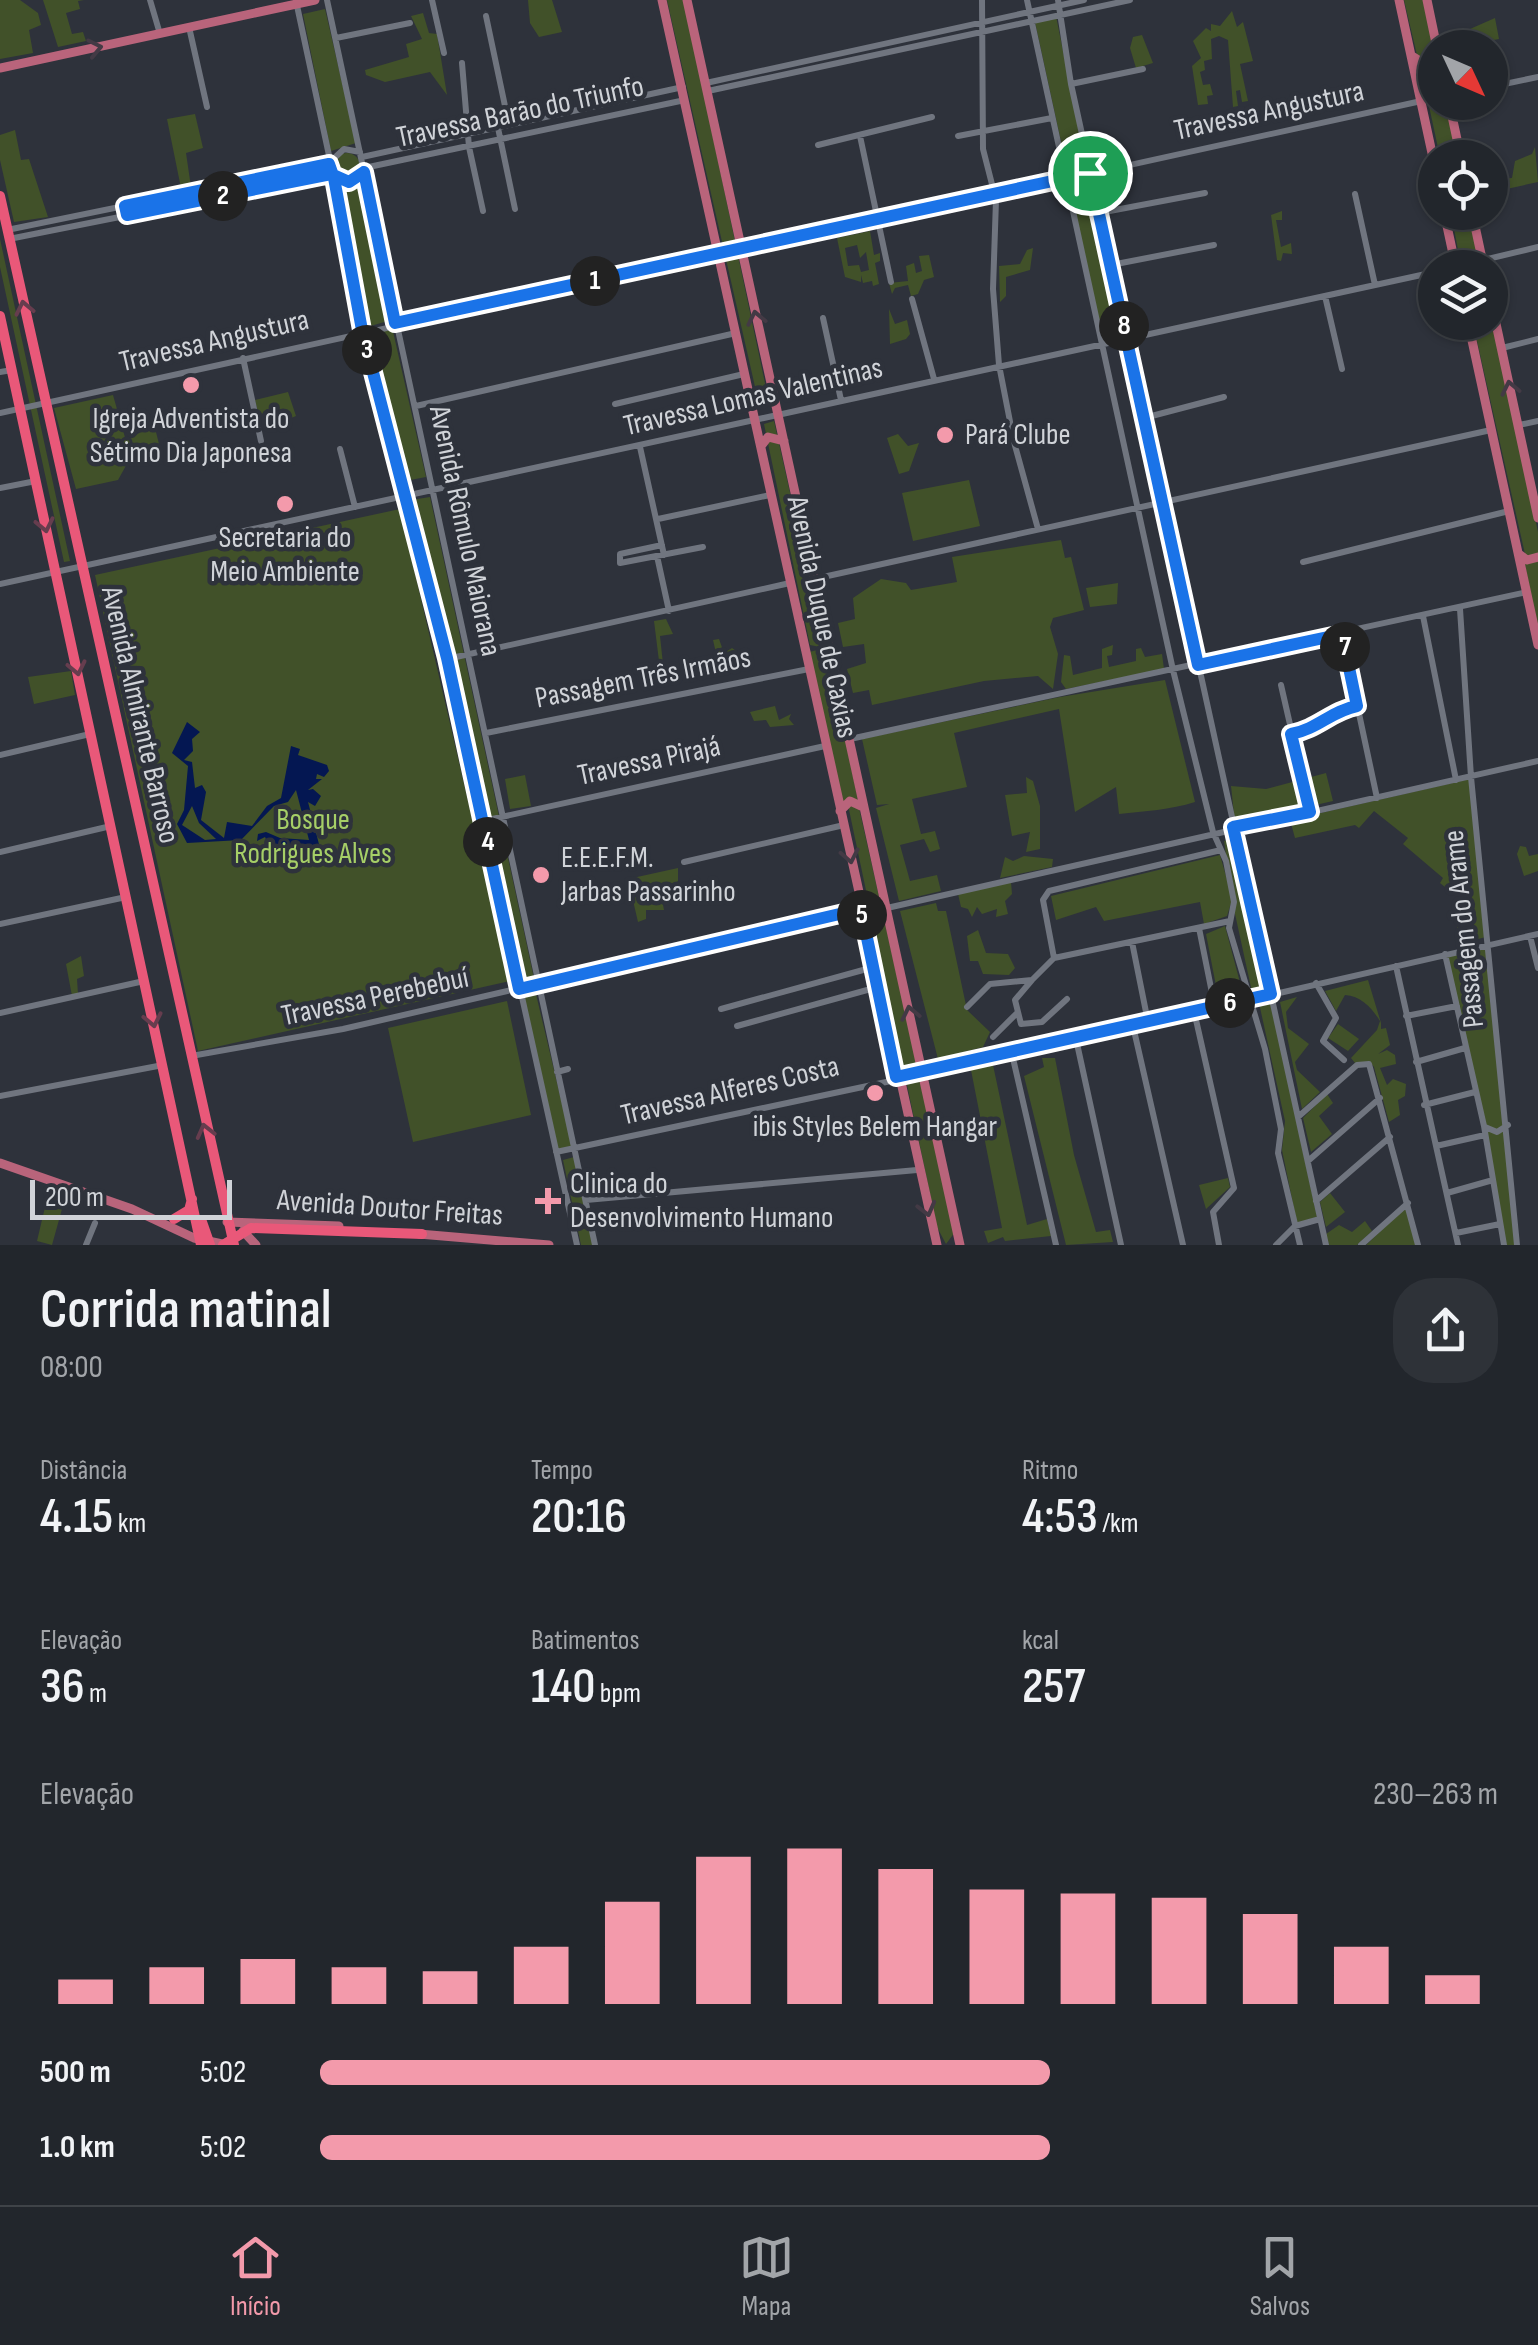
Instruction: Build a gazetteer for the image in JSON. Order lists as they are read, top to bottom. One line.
{"streets":{"highway":["Avenida Almirante Barroso"],"main road":["Avenida Duque de Caxias","Avenida Doutor Freitas"],"street":["Travessa Angustura","Travessa Barão do Triunfo","Travessa Lomas Valentinas","Avenida Rômulo Maiorana","Passagem Três Irmãos","Travessa Pirajá","Passagem do Arame","Travessa Perebebuí","Travessa Alferes Costa"]},"crossings":[["Travessa Angustura","Avenida Rômulo Maiorana"],["Travessa Angustura","Avenida Duque de Caxias"],["Travessa Angustura","Avenida Almirante Barroso"],["Travessa Barão do Triunfo","Avenida Rômulo Maiorana"],["Travessa Barão do Triunfo","Avenida Duque de Caxias"],["Travessa Lomas Valentinas","Avenida Rômulo Maiorana"],["Travessa Lomas Valentinas","Avenida Duque de Caxias"],["Travessa Lomas Valentinas","Avenida Almirante Barroso"],["Avenida Rômulo Maiorana","Passagem Três Irmãos"],["Avenida Rômulo Maiorana","Travessa Pirajá"],["Avenida Rômulo Maiorana","Travessa Perebebuí"],["Avenida Rômulo Maiorana","Travessa Alferes Costa"],["Avenida Duque de Caxias","Passagem Três Irmãos"],["Avenida Duque de Caxias","Travessa Pirajá"],["Avenida Duque de Caxias","Travessa Perebebuí"],["Avenida Duque de Caxias","Travessa Alferes Costa"],["Avenida Almirante Barroso","Travessa Perebebuí"],["Avenida Almirante Barroso","Avenida Doutor Freitas"],["Passagem do Arame","Travessa Alferes Costa"]],"parks":["Bosque Rodrigues Alves"],"places":{"other":["Igreja Adventista do Sétimo Dia Japonesa","Pará Clube","Secretaria do Meio Ambiente","E.E.E.F.M. Jarbas Passarinho","ibis Styles Belem Hangar"],"health":["Clinica do Desenvolvimento Humano"]},"scale_bar":"200 m","north":"bottom right","page":{"pins":["2","1","8","3","7","4","5","6"],"scale":"200 m","heading":["Corrida matinal","08:00"],"stats":[["Distância","4.15 km"],["Tempo","20:16"],["Ritmo","4:53 /km"],["Elevação","36 m"],["Batimentos","140 bpm"],["kcal","257"]],"chart":["Elevação","230–263 m"],"list":[{"name":"500 m","note":"5:02"},{"name":"1.0 km","note":"5:02"}],"tabs":["Início","Mapa","Salvos"]}}
